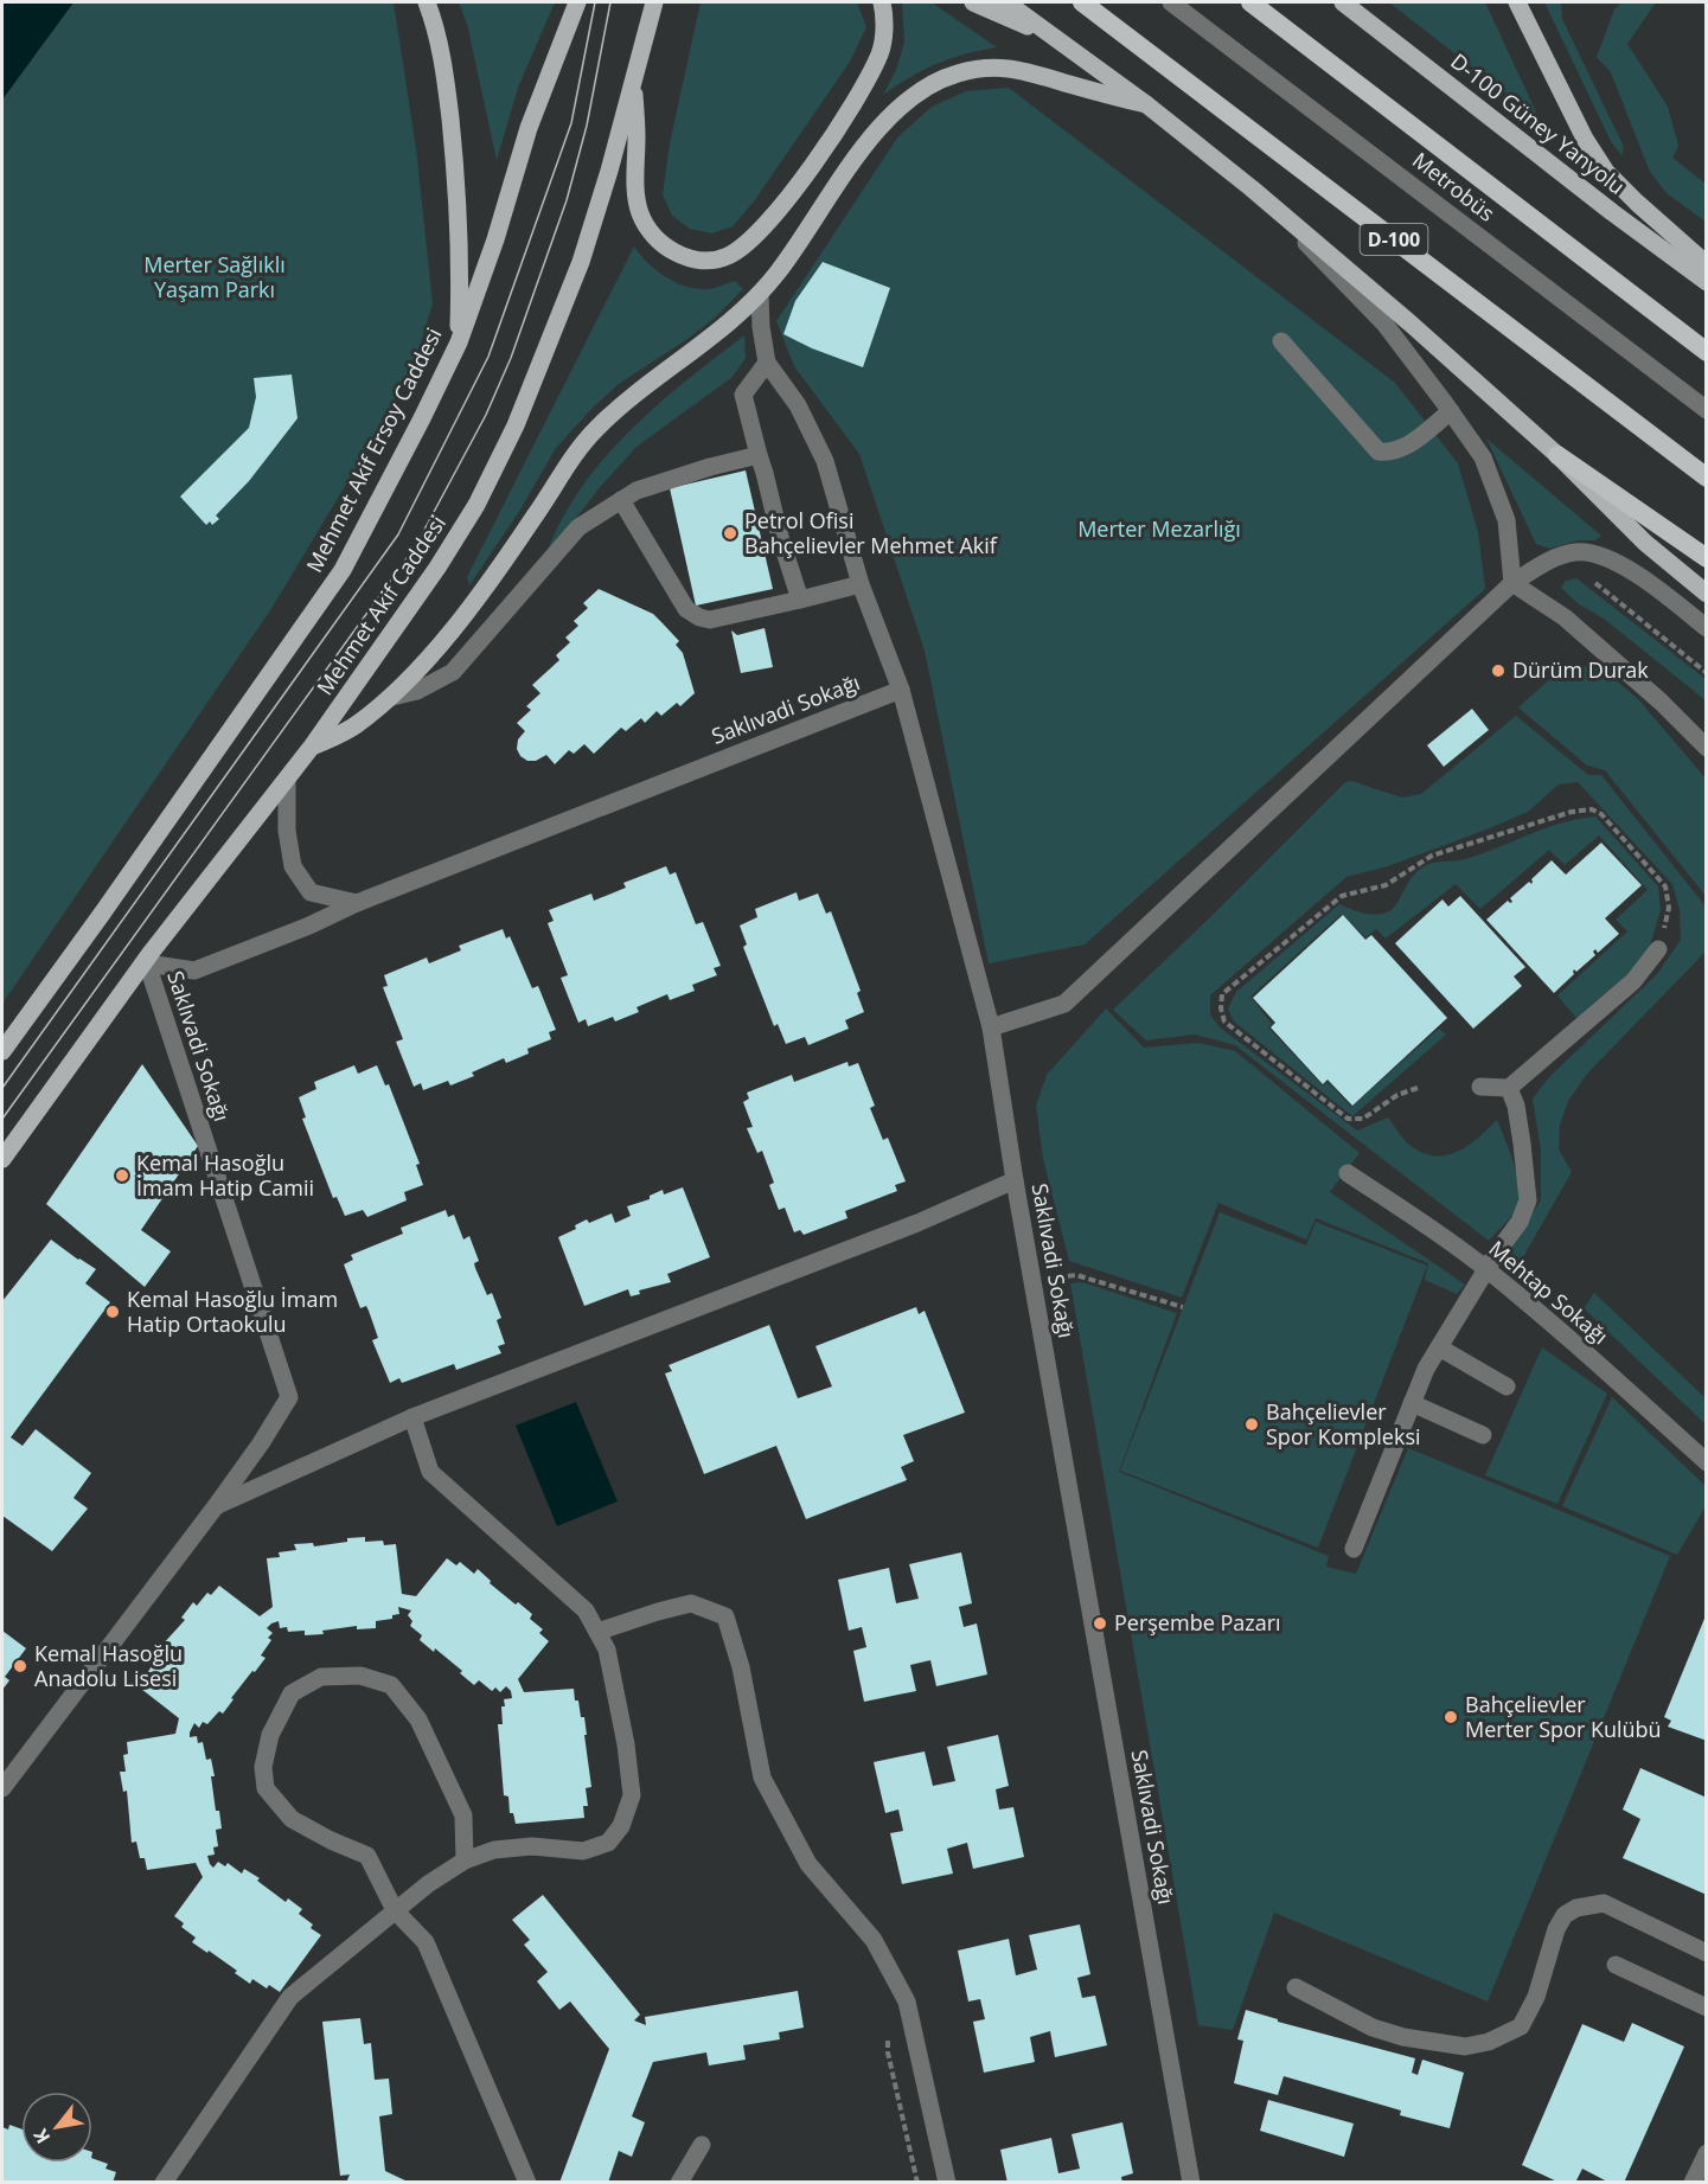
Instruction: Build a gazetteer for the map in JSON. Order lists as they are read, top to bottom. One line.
{"streets":{"highway":["D-100"],"main road":["D-100 Güney Yanyolu","Mehmet Akif Ersoy Caddesi","Mehmet Akif Caddesi"],"street":["Metrobüs","Saklıvadi Sokağı","Mehtap Sokağı"]},"parks":["Merter Sağlıklı Yaşam Parkı","Merter Mezarlığı"],"places":["Petrol Ofisi Bahçelievler Mehmet Akif","Dürüm Durak","Kemal Hasoğlu İmam Hatip Camii","Kemal Hasoğlu İmam Hatip Ortaokulu","Bahçelievler Spor Kompleksi","Perşembe Pazarı","Kemal Hasoğlu Anadolu Lisesi","Bahçelievler Merter Spor Kulübü"],"north":"bottom left"}
